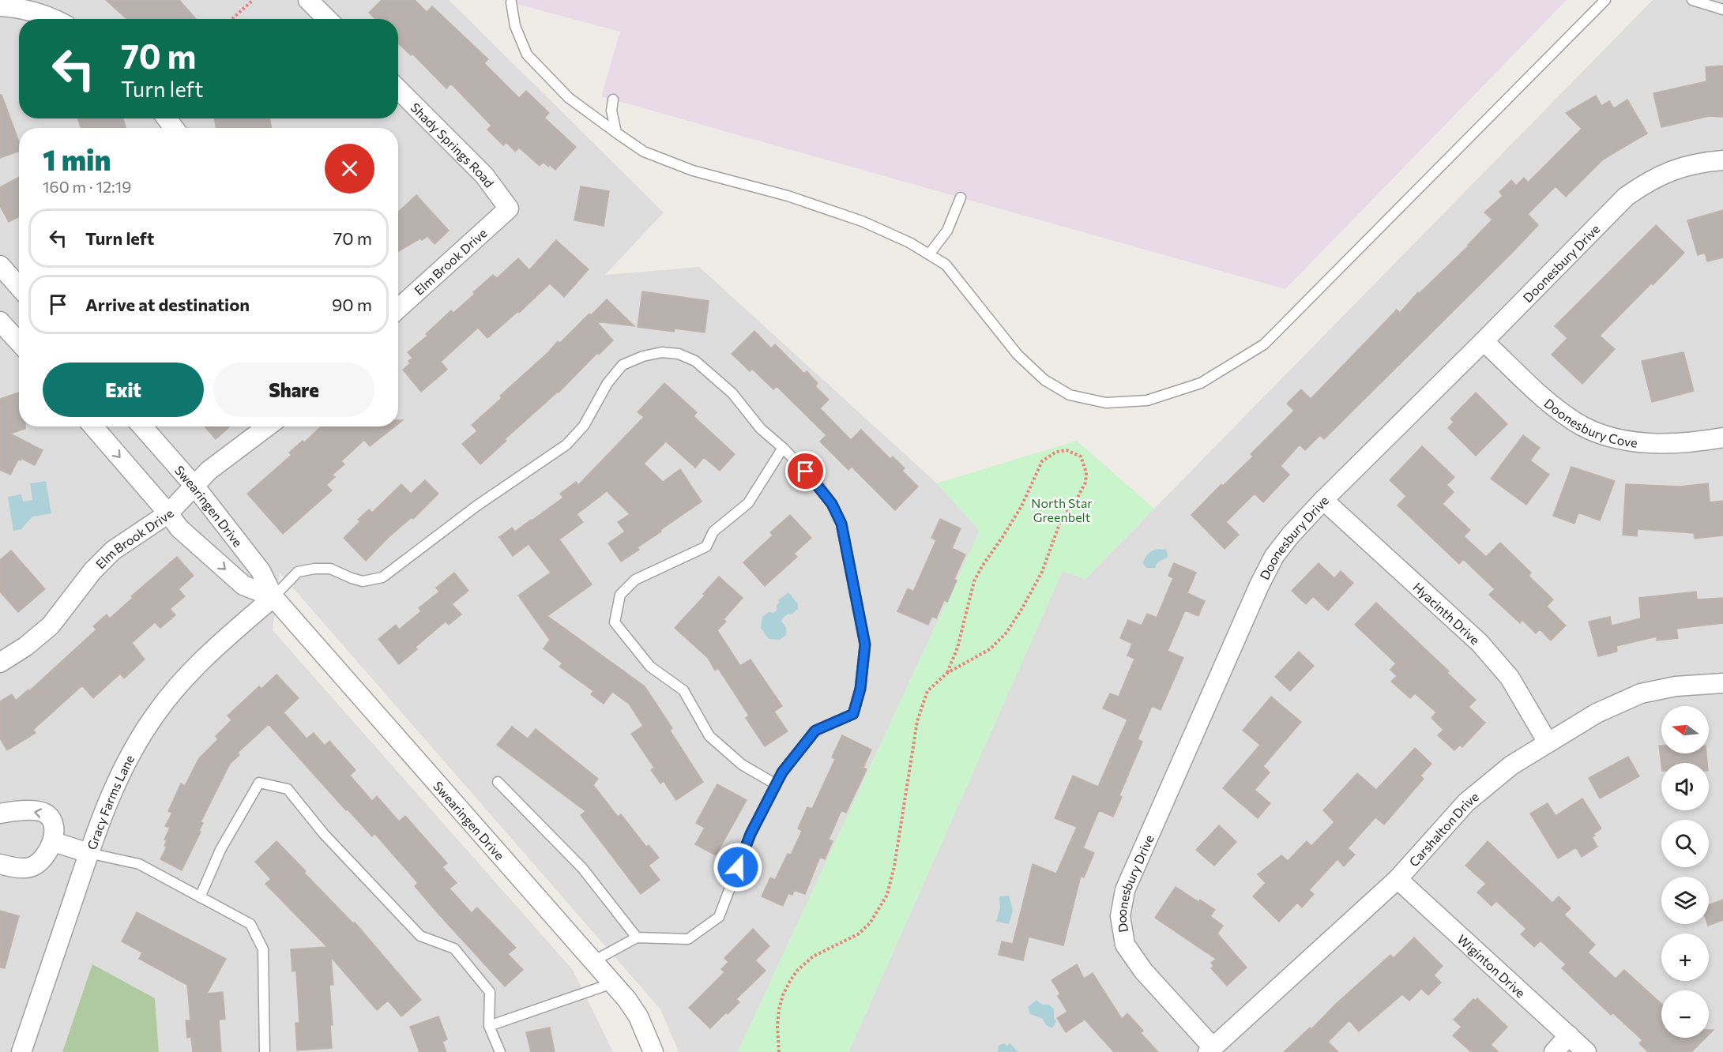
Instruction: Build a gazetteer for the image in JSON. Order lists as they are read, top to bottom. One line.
{"streets":{"street":["Shady Springs Road","Elm Brook Drive","Doonesbury Drive","Doonesbury Cove","Swearingen Drive","Hyacinth Drive","Gracy Farms Lane","Carshalton Drive","Wiginton Drive"]},"crossings":[["Shady Springs Road","Elm Brook Drive"],["Elm Brook Drive","Swearingen Drive"],["Doonesbury Drive","Doonesbury Cove"],["Doonesbury Drive","Hyacinth Drive"],["Doonesbury Drive","Carshalton Drive"],["Swearingen Drive","Gracy Farms Lane"],["Hyacinth Drive","Carshalton Drive"],["Carshalton Drive","Wiginton Drive"]],"parks":["North Star Greenbelt"],"north":"left","page":{"turn":["70 m","Turn left"],"heading":["1 min","160 m · 12:19"],"list":[{"name":"Turn left","value":"70 m"},{"name":"Arrive at destination","value":"90 m"}],"buttons":["Exit","Share"],"map_buttons":["+","−"]}}
